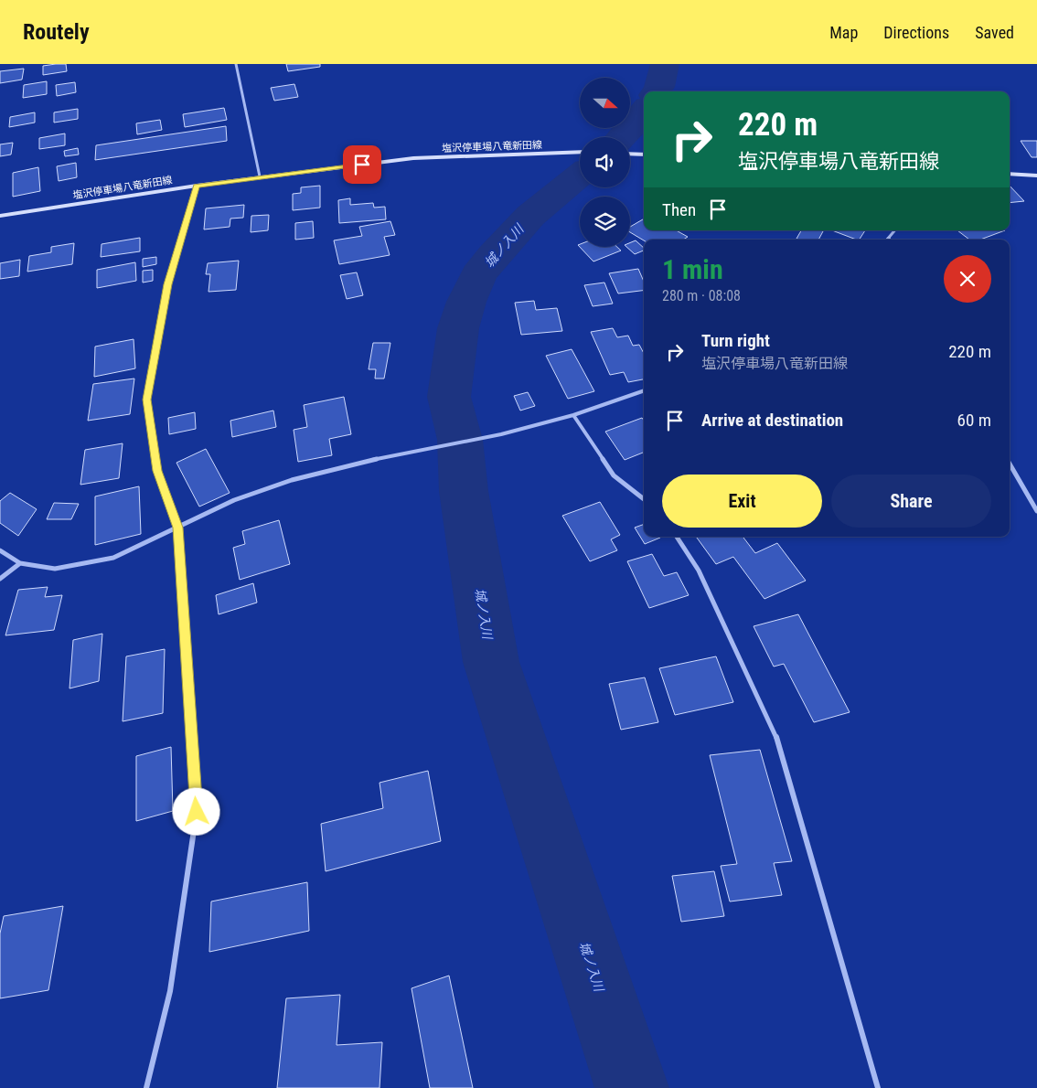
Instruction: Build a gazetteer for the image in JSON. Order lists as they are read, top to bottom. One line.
{"streets":{"main road":["塩沢停車場八竜新田線"]},"water":["城ノ入川"],"north":"right","page":{"header":"Routely","nav":["Map","Directions","Saved"],"turn":["220 m","塩沢停車場八竜新田線"],"then":"Then","heading":["1 min","280 m · 08:08"],"list":[{"name":"Turn right","note":"塩沢停車場八竜新田線","value":"220 m"},{"name":"Arrive at destination","value":"60 m"}],"buttons":["Exit","Share"]}}
